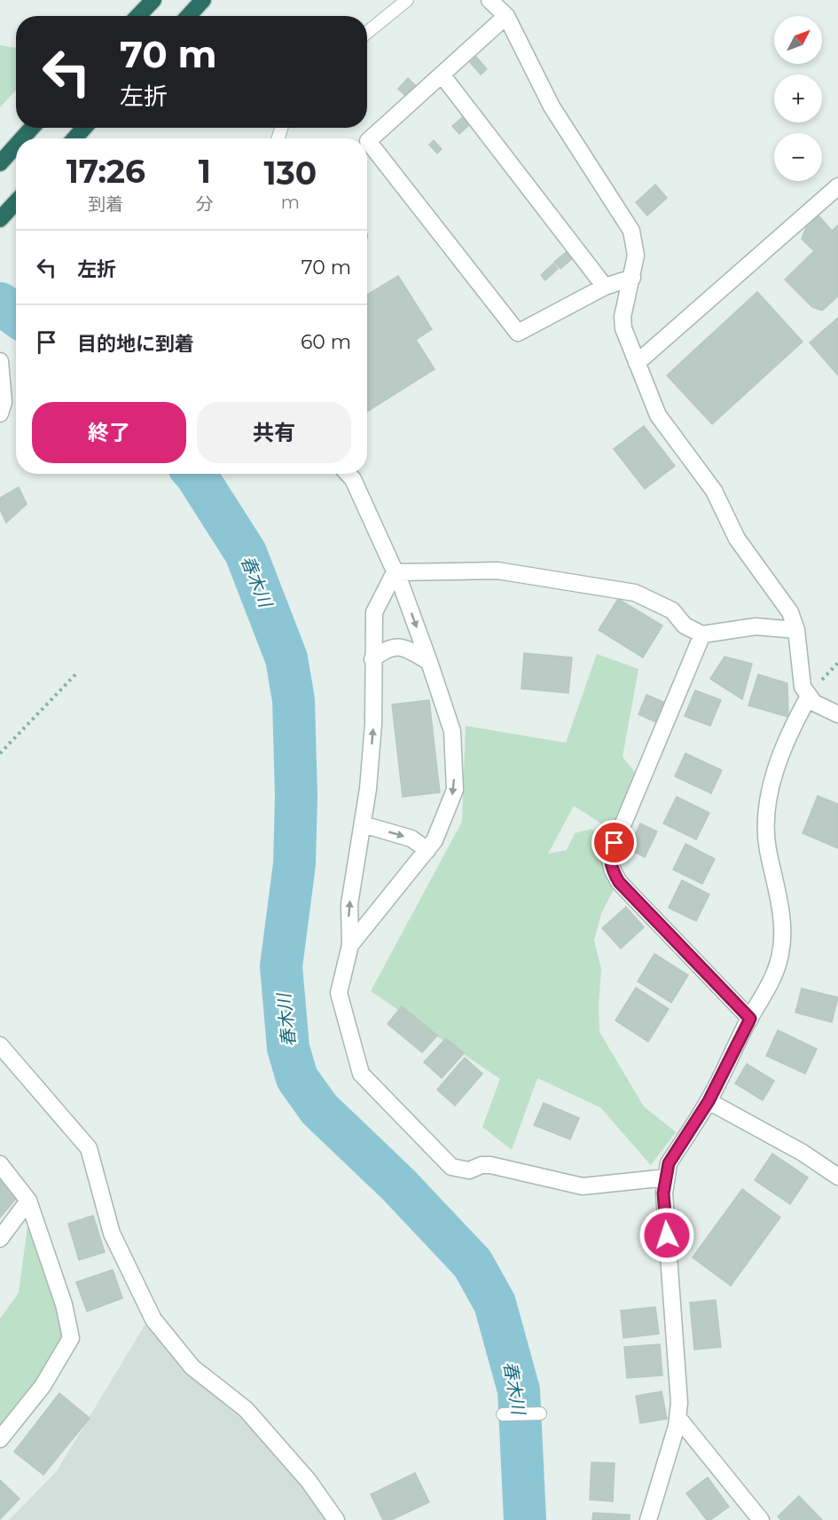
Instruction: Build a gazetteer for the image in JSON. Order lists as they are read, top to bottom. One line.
{"water":["春木川"],"north":"top right","page":{"map_buttons":["+","−"],"turn":["70 m","左折"],"eta":["17:26","到着","1","分","130","m"],"list":[{"name":"左折","value":"70 m"},{"name":"目的地に到着","value":"60 m"}],"buttons":["終了","共有"]}}
